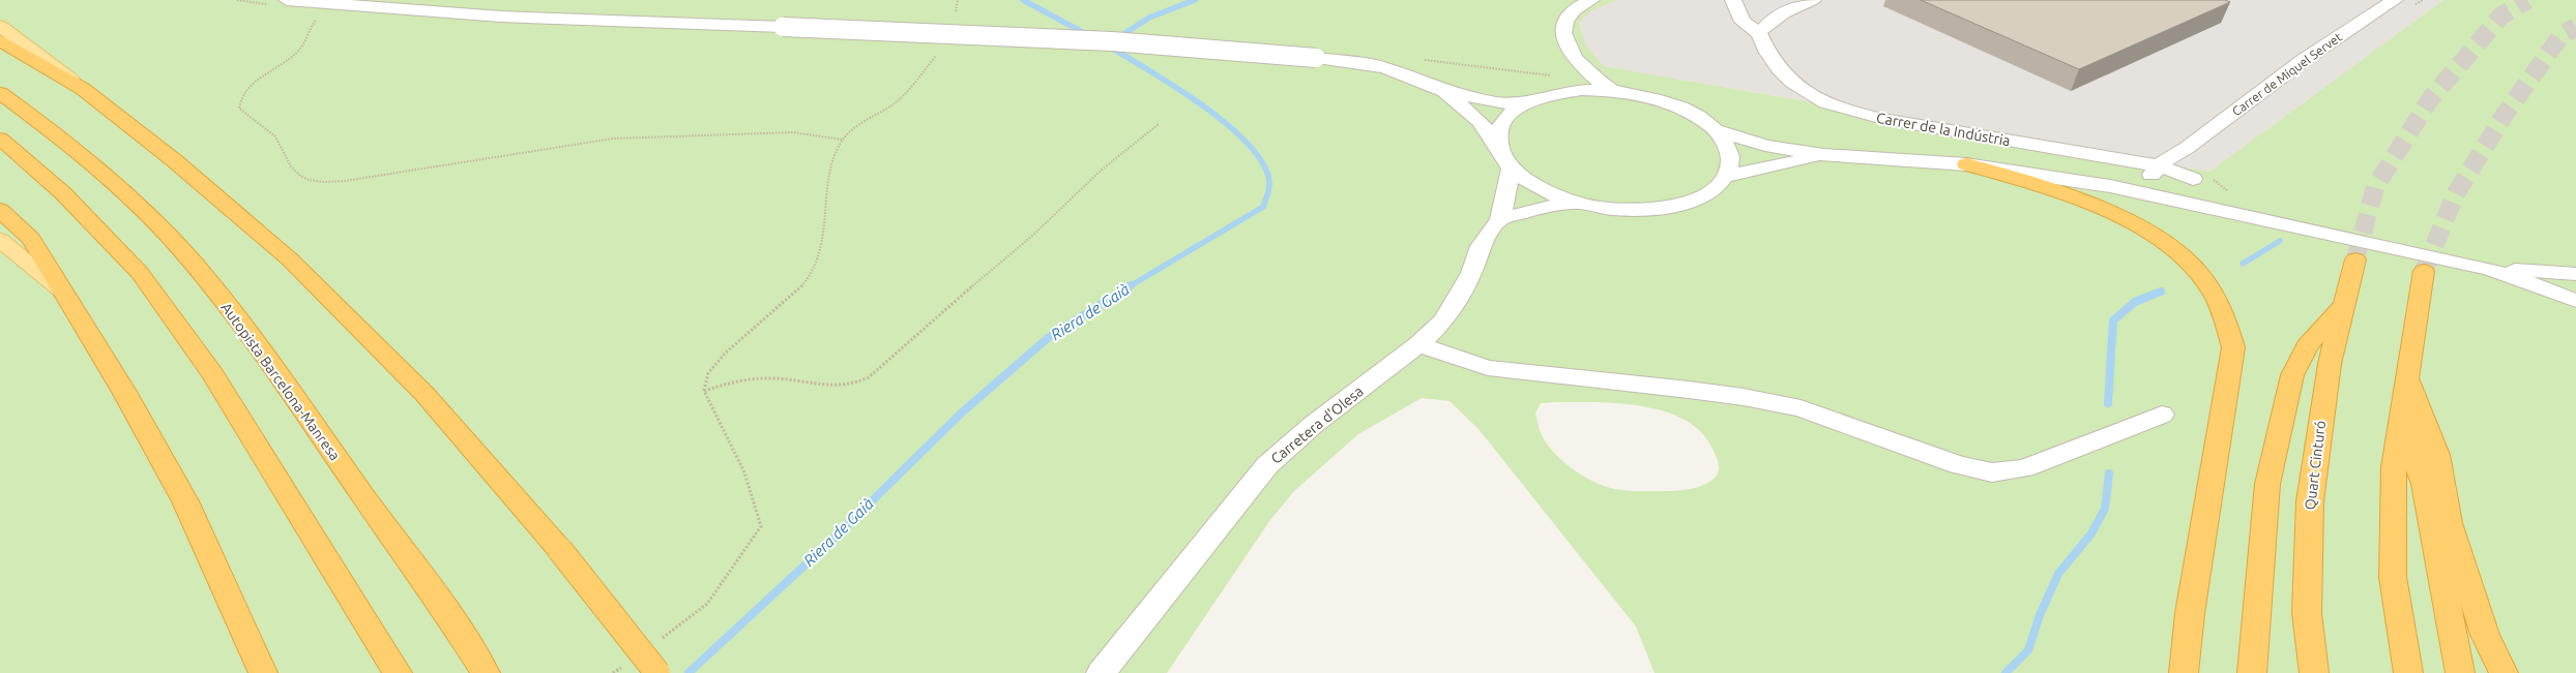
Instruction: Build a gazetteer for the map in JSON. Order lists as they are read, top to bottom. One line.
{"streets":{"highway":["Autopista Barcelona-Manresa","Quart Cinturó"],"street":["Carrer de Miquel Servet","Carrer de la Indústria","Carretera d'Olesa"]},"crossings":[["Carrer de Miquel Servet","Carrer de la Indústria"]],"water":["Riera de Gaià"]}
